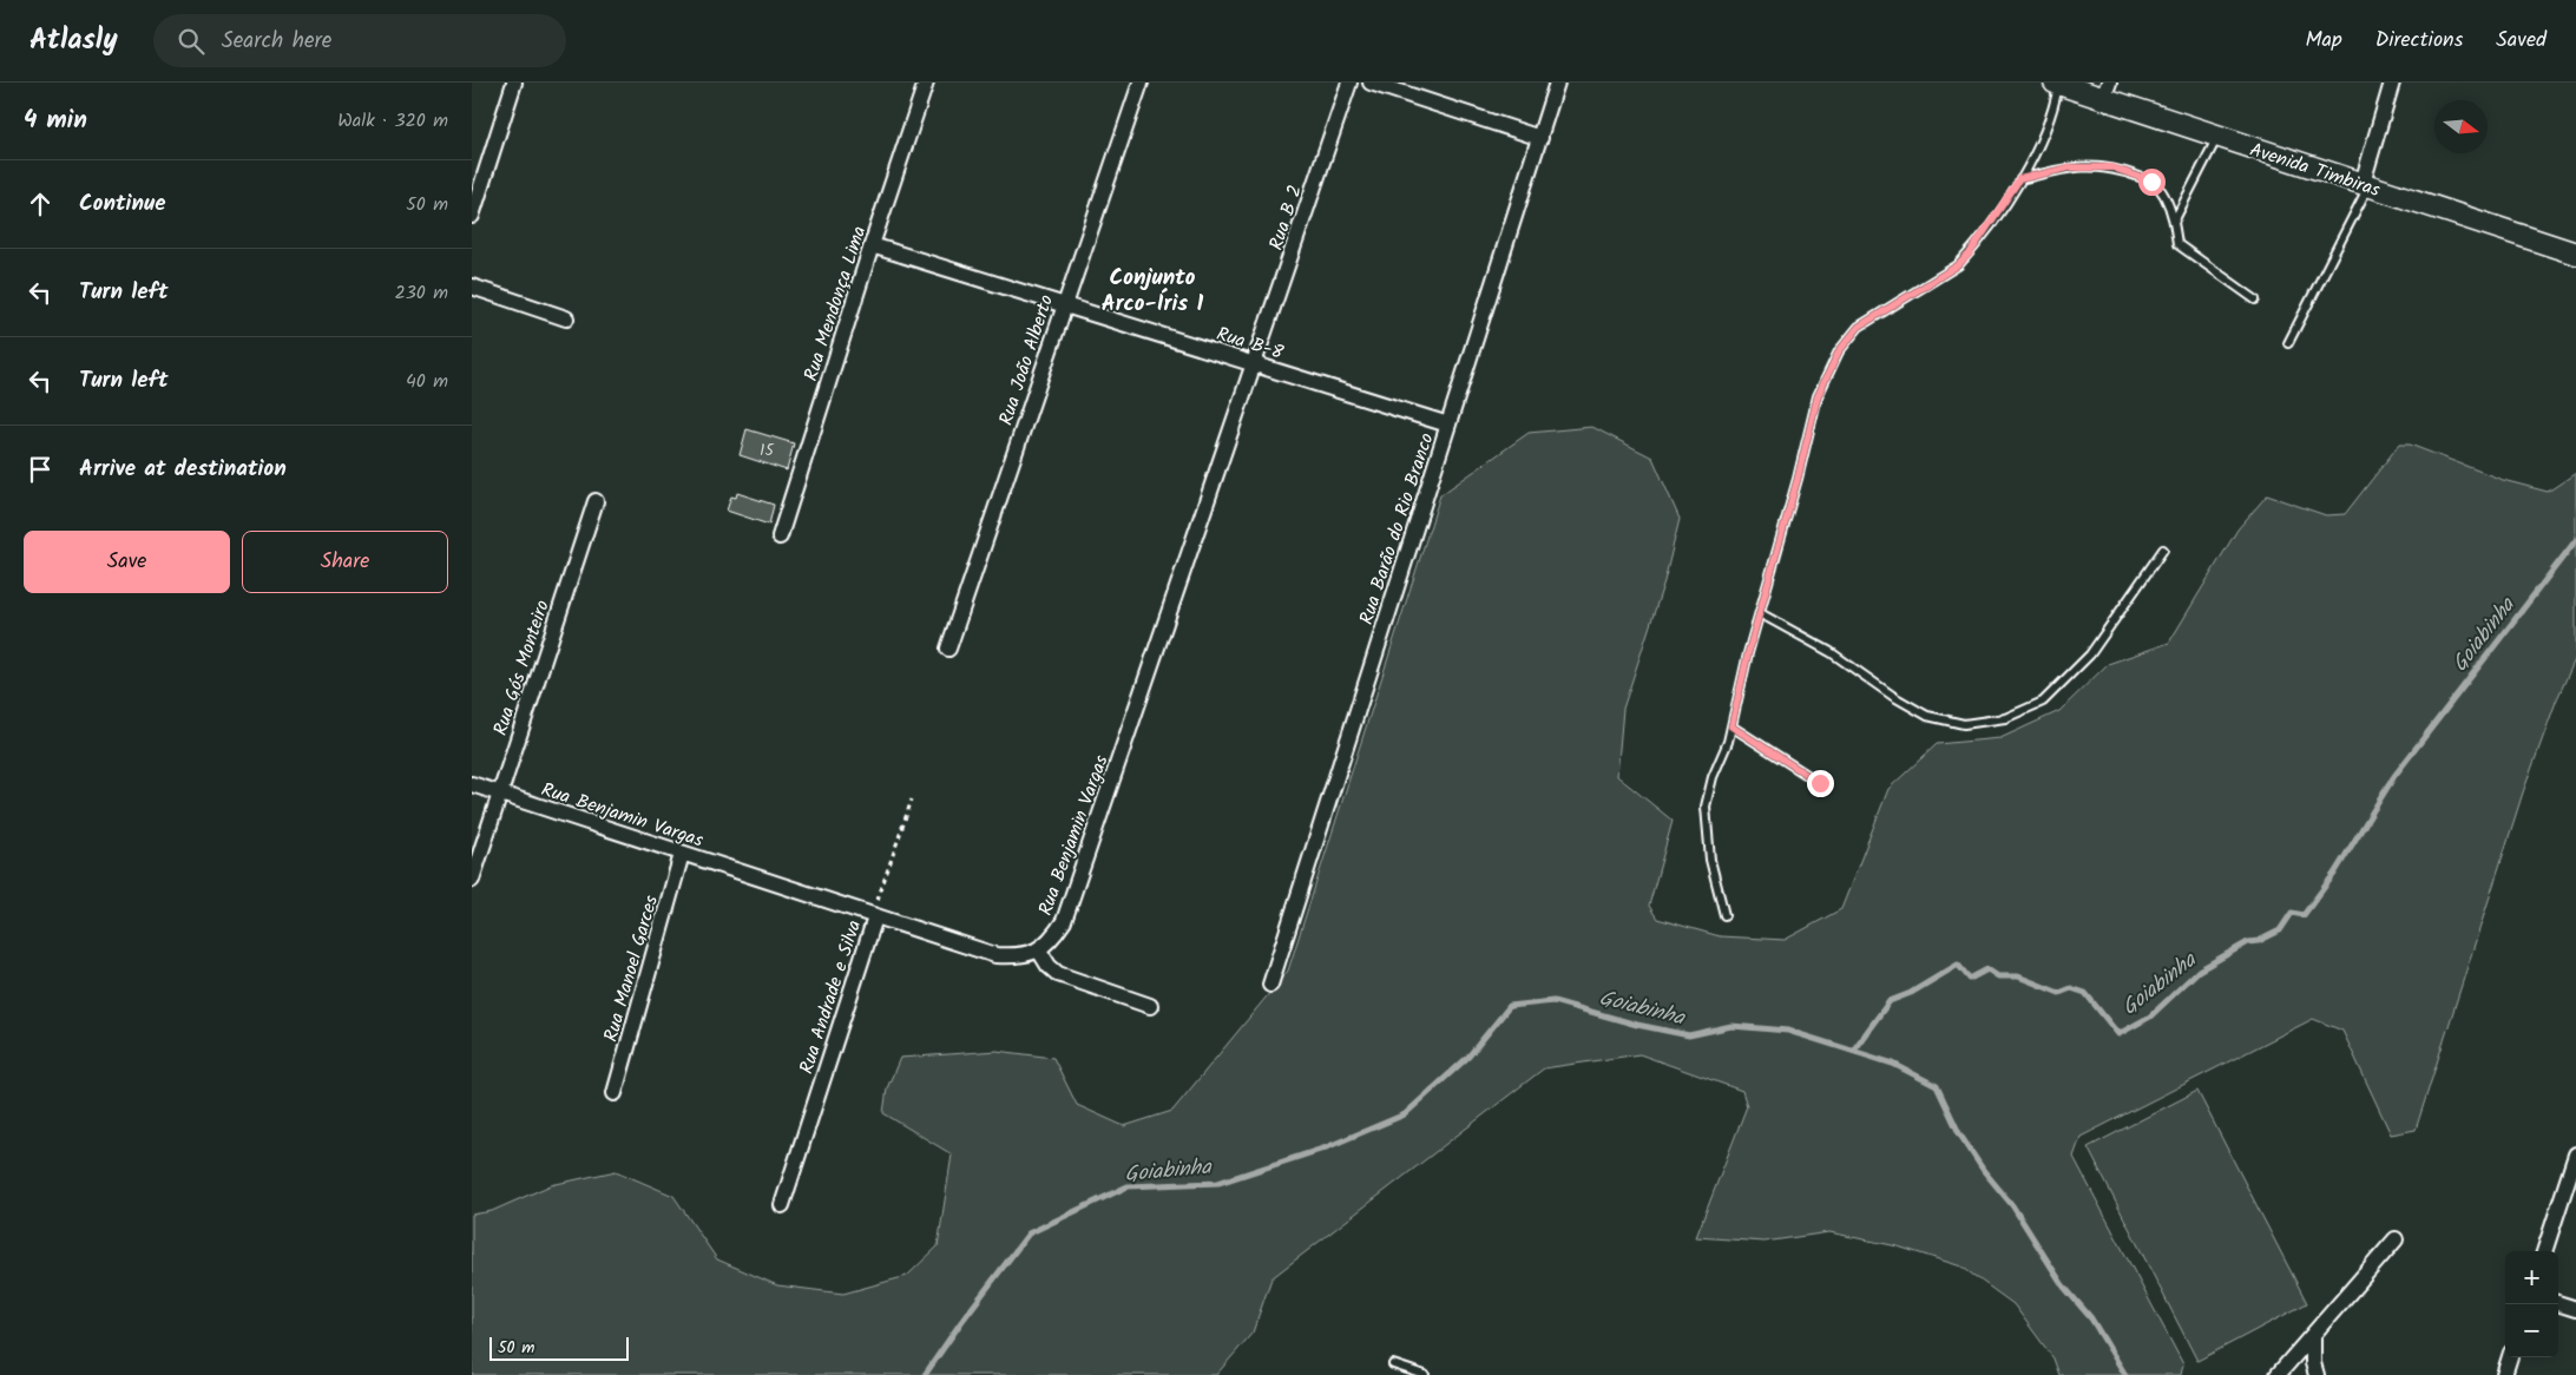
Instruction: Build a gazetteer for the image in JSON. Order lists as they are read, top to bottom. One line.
{"streets":{"street":["Avenida Timbiras","Rua B 2","Rua Mendonça Lima","Rua B-8","Rua João Alberto","Rua Barão do Rio Branco","Rua Gós Monteiro","Rua Benjamin Vargas","Rua Manoel Garces","Rua Andrade e Silva"]},"crossings":[["Rua B 2","Rua B-8"],["Rua B 2","Rua Benjamin Vargas"],["Rua Mendonça Lima","Rua B-8"],["Rua B-8","Rua João Alberto"],["Rua B-8","Rua Barão do Rio Branco"],["Rua B-8","Rua Benjamin Vargas"],["Rua Gós Monteiro","Rua Benjamin Vargas"],["Rua Benjamin Vargas","Rua Manoel Garces"],["Rua Benjamin Vargas","Rua Andrade e Silva"]],"districts":["Conjunto Arco-Íris 1"],"water":["Goiabinha"],"house_numbers":["15"],"scale_bar":"50 m","north":"right","page":{"header":"Atlasly","search":"Search here","nav":["Map","Directions","Saved"],"heading":["4 min","Walk · 320 m"],"list":[["Continue","50 m"],["Turn left","230 m"],["Turn left","40 m"],"Arrive at destination"],"buttons":["Save","Share"],"map_buttons":["+","−"],"scale":"50 m"}}
